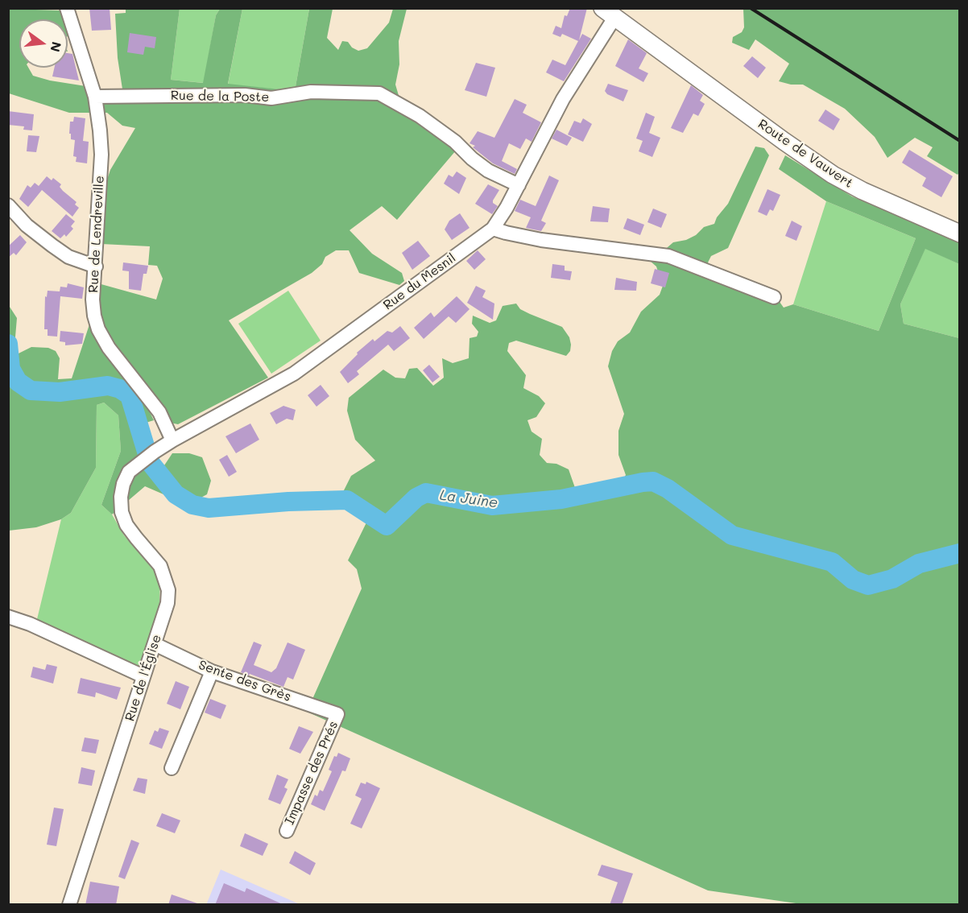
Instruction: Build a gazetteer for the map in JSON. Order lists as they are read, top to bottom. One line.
{"streets":{"main road":["Route de Vauvert"],"street":["Rue de la Poste","Rue de Lendreville","Rue du Mesnil","Rue de l'Église","Sente des Grès","Impasse des Prés"]},"crossings":[["Rue de la Poste","Rue de Lendreville"],["Rue de la Poste","Rue du Mesnil"],["Route de Vauvert","Rue du Mesnil"],["Rue de Lendreville","Rue du Mesnil"],["Rue du Mesnil","Rue de l'Église"],["Rue de l'Église","Sente des Grès"],["Sente des Grès","Impasse des Prés"]],"water":["La Juine"],"north":"right"}
